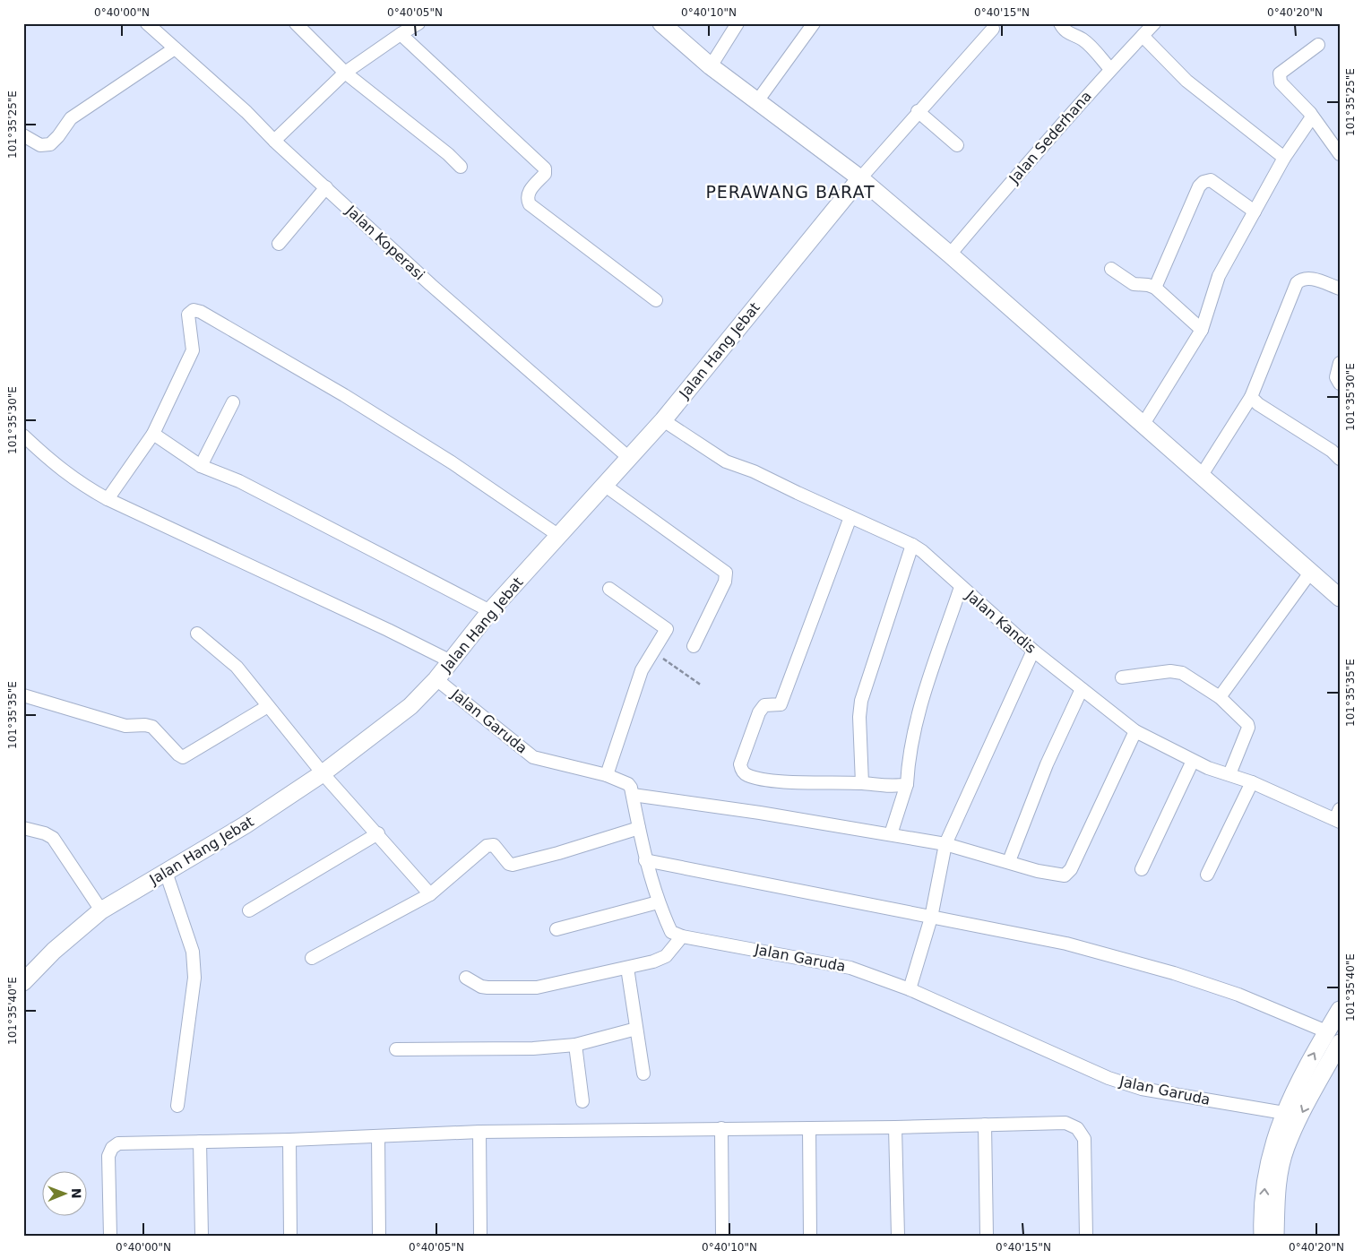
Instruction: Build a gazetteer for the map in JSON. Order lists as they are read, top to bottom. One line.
{"streets":{"street":["Jalan Sederhana","Jalan Koperasi","Jalan Hang Jebat","Jalan Kandis","Jalan Garuda"]},"crossings":[["Jalan Koperasi","Jalan Hang Jebat"],["Jalan Hang Jebat","Jalan Kandis"],["Jalan Hang Jebat","Jalan Garuda"]],"districts":["PERAWANG BARAT"],"north":"right","coordinates":["0°40'00\"N","0°40'05\"N","0°40'10\"N","0°40'15\"N","0°40'20\"N","101°35'25\"E","101°35'30\"E","101°35'35\"E","101°35'40\"E"]}
